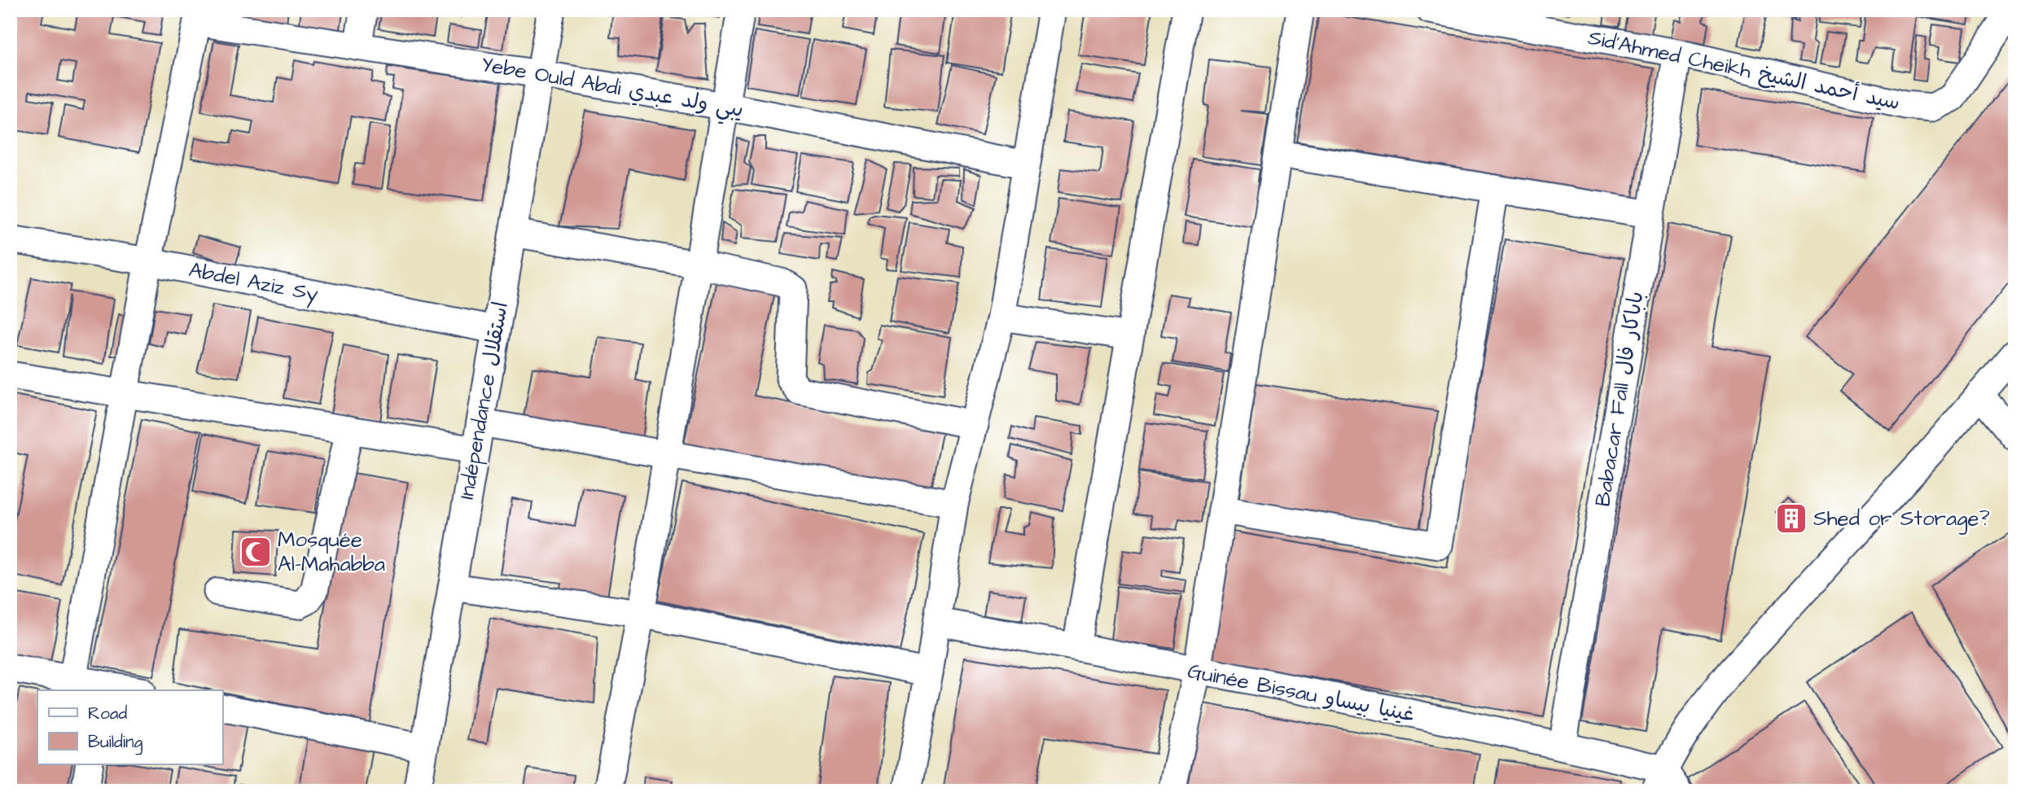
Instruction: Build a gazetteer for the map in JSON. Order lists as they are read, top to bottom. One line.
{"streets":{"street":["Sid'Ahmed Cheikh سيد أحمد الشيخ","Yebe Ould Abdi يبي ولد عبدي","Abdel Aziz Sy","Babacar Fall باباكار فال","Indépendance استقلال","Guinée Bissau غينيا بيساو"]},"crossings":[["Sid'Ahmed Cheikh سيد أحمد الشيخ","Babacar Fall باباكار فال"],["Yebe Ould Abdi يبي ولد عبدي","Indépendance استقلال"],["Abdel Aziz Sy","Indépendance استقلال"],["Babacar Fall باباكار فال","Guinée Bissau غينيا بيساو"]],"places":{"building":["Shed or Storage?"],"mosque":["Mosquée Al-Mahabba"]},"legend":["Road","Building"]}
